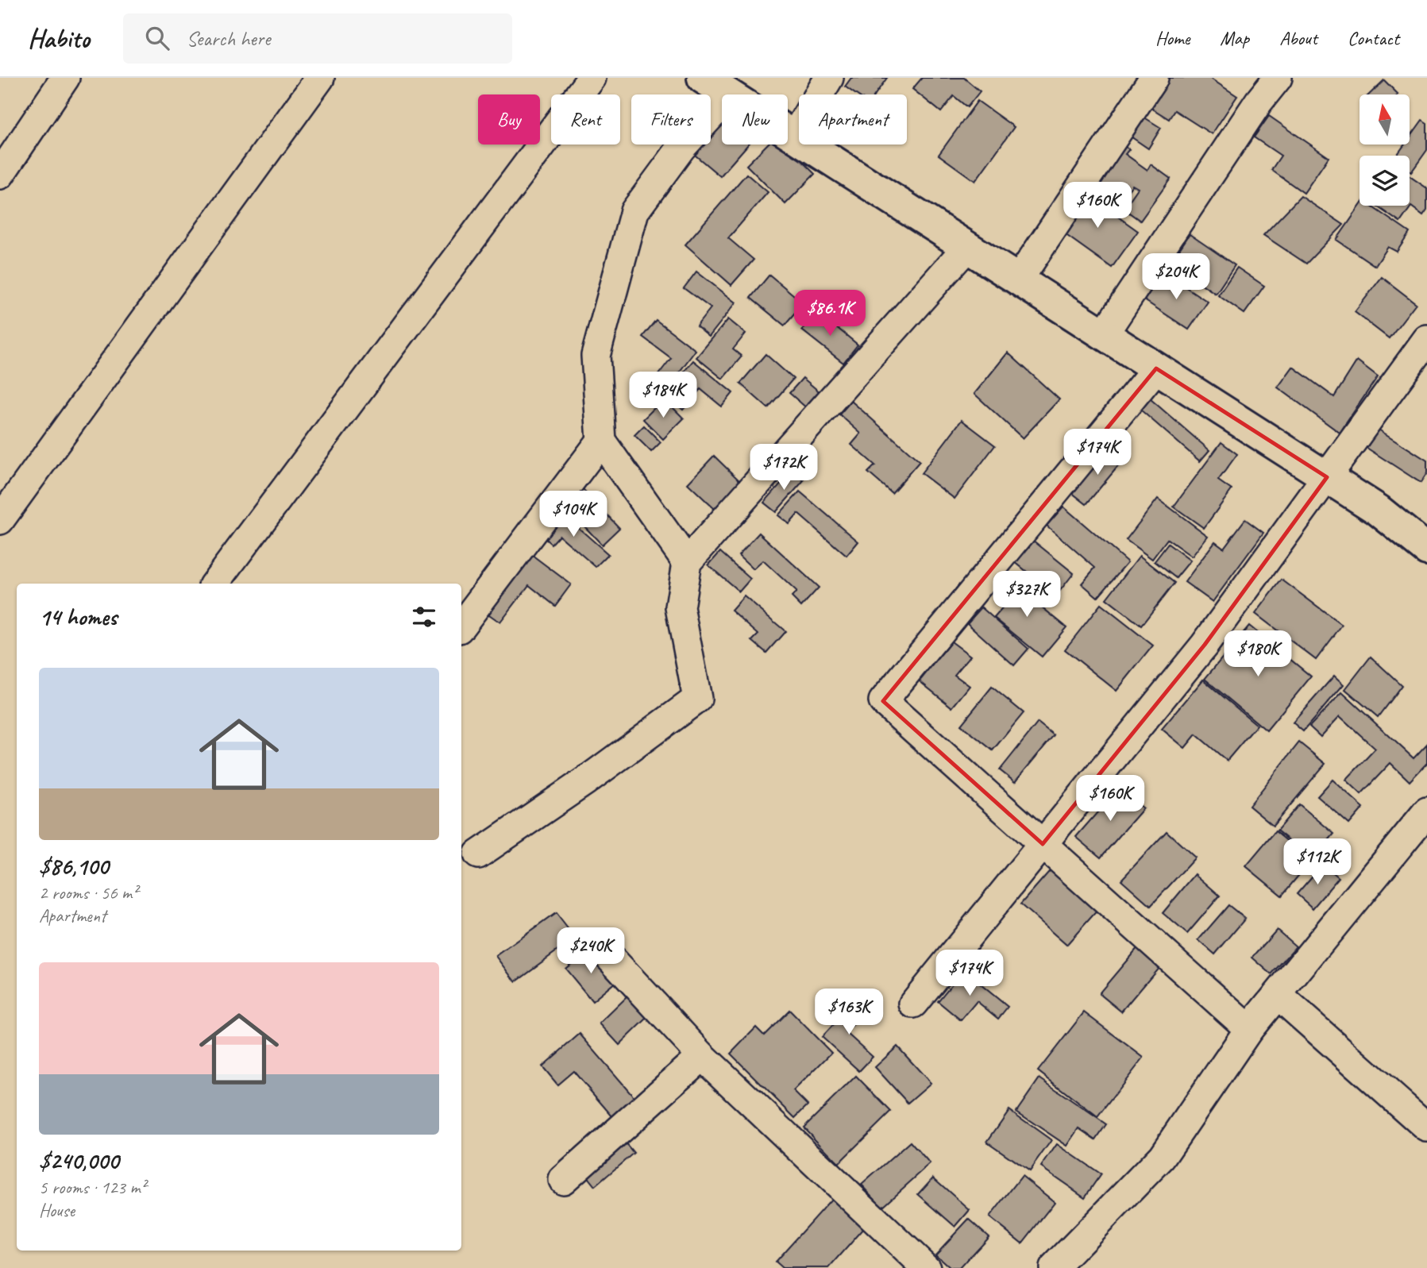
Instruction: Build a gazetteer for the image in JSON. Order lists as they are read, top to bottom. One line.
{"north":"top","page":{"header":"Habito","search":"Search here","nav":["Home","Map","About","Contact"],"chip":["Buy","Rent","Filters","New","Apartment"],"price":["$160K","$204K","$86.1K","$184K","$174K","$172K","$104K","$327K","$180K","$160K","$112K","$240K","$174K","$163K"],"heading":"14 homes","list":[{"name":"$86,100","note":"2 rooms · 56 m² · Apartment"},{"name":"$240,000","note":"5 rooms · 123 m² · House"}]}}
